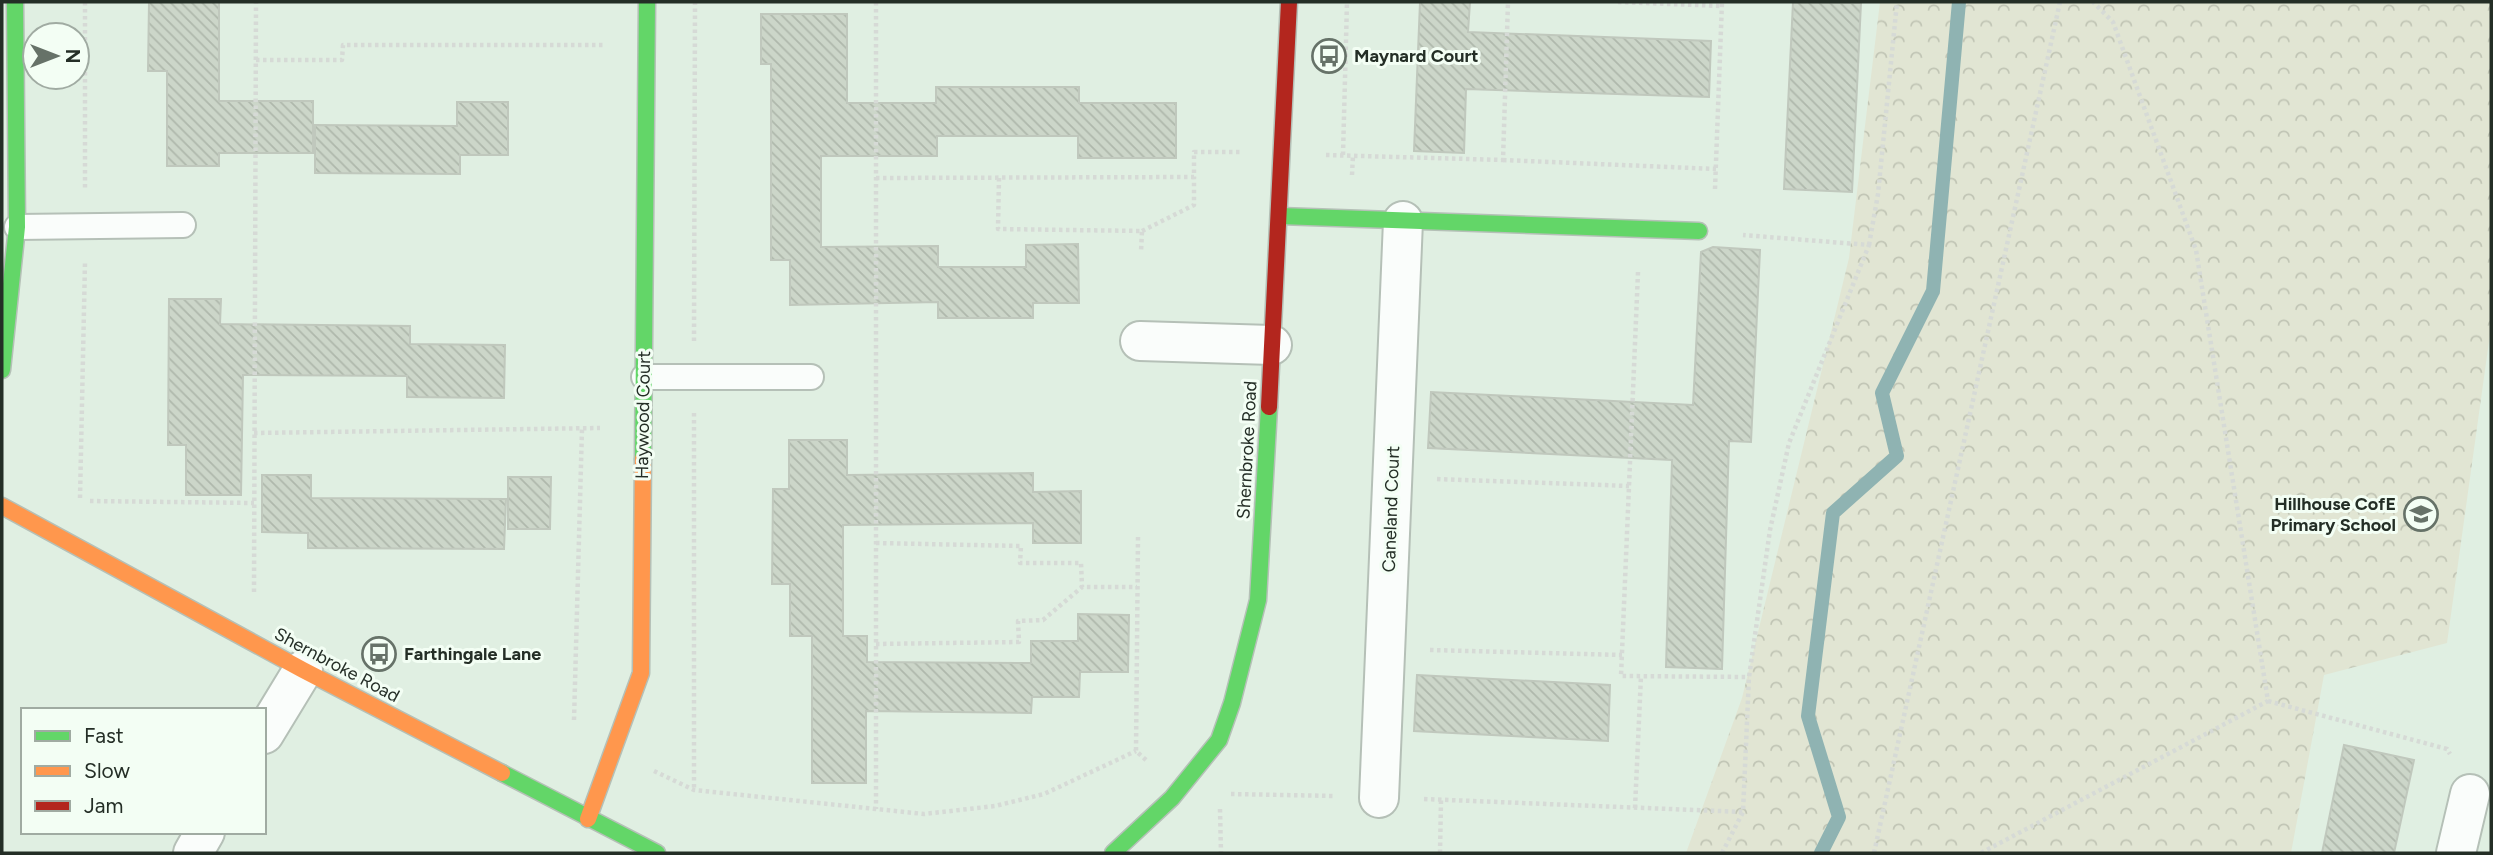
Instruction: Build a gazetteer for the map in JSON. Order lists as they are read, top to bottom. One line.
{"streets":{"street":["Haywood Court","Shernbroke Road","Caneland Court"]},"crossings":[["Haywood Court","Shernbroke Road"]],"places":{"bus stop":["Maynard Court","Farthingale Lane"],"school or university":["Hillhouse CofE Primary School"]},"legend":["Fast","Slow","Jam"],"north":"right"}
